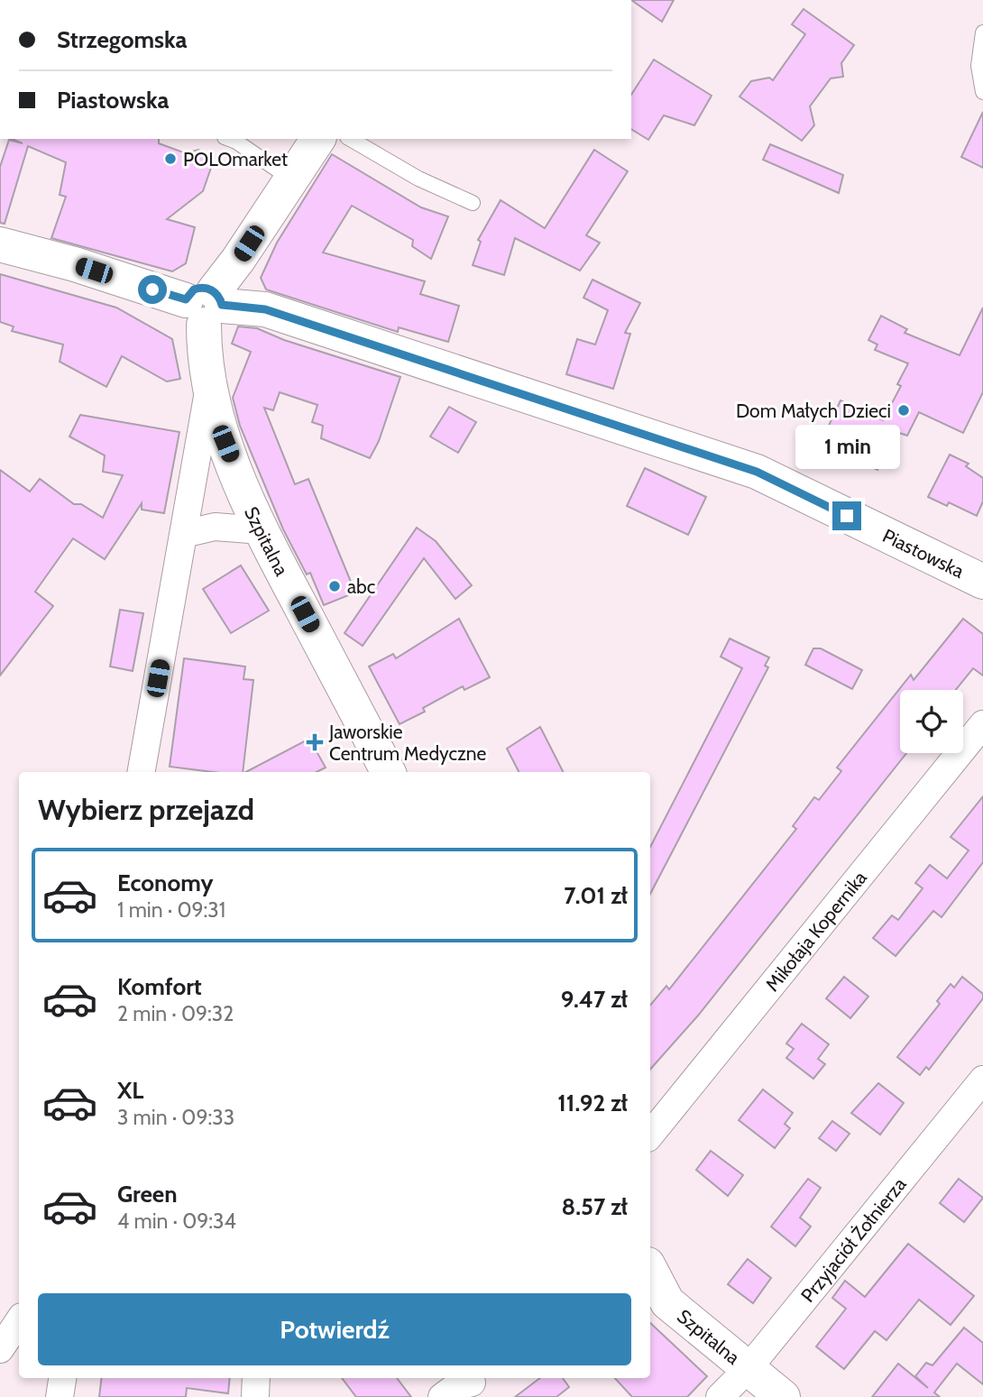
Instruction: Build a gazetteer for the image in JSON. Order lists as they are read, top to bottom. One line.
{"streets":{"street":["Szpitalna","Piastowska","Mikołaja Kopernika","Przyjaciół Żołnierza"]},"crossings":[["Szpitalna","Piastowska"],["Szpitalna","Przyjaciół Żołnierza"]],"places":{"other":["POLOmarket","Dom Małych Dzieci","abc"],"health":["Jaworskie Centrum Medyczne"]},"page":{"banner":["Strzegomska","Piastowska"],"bubble":"1 min","heading":"Wybierz przejazd","list":[{"name":"Economy","note":"1 min · 09:31","value":"7.01 zł"},{"name":"Komfort","note":"2 min · 09:32","value":"9.47 zł"},{"name":"XL","note":"3 min · 09:33","value":"11.92 zł"},{"name":"Green","note":"4 min · 09:34","value":"8.57 zł"}],"buttons":"Potwierdź"}}
